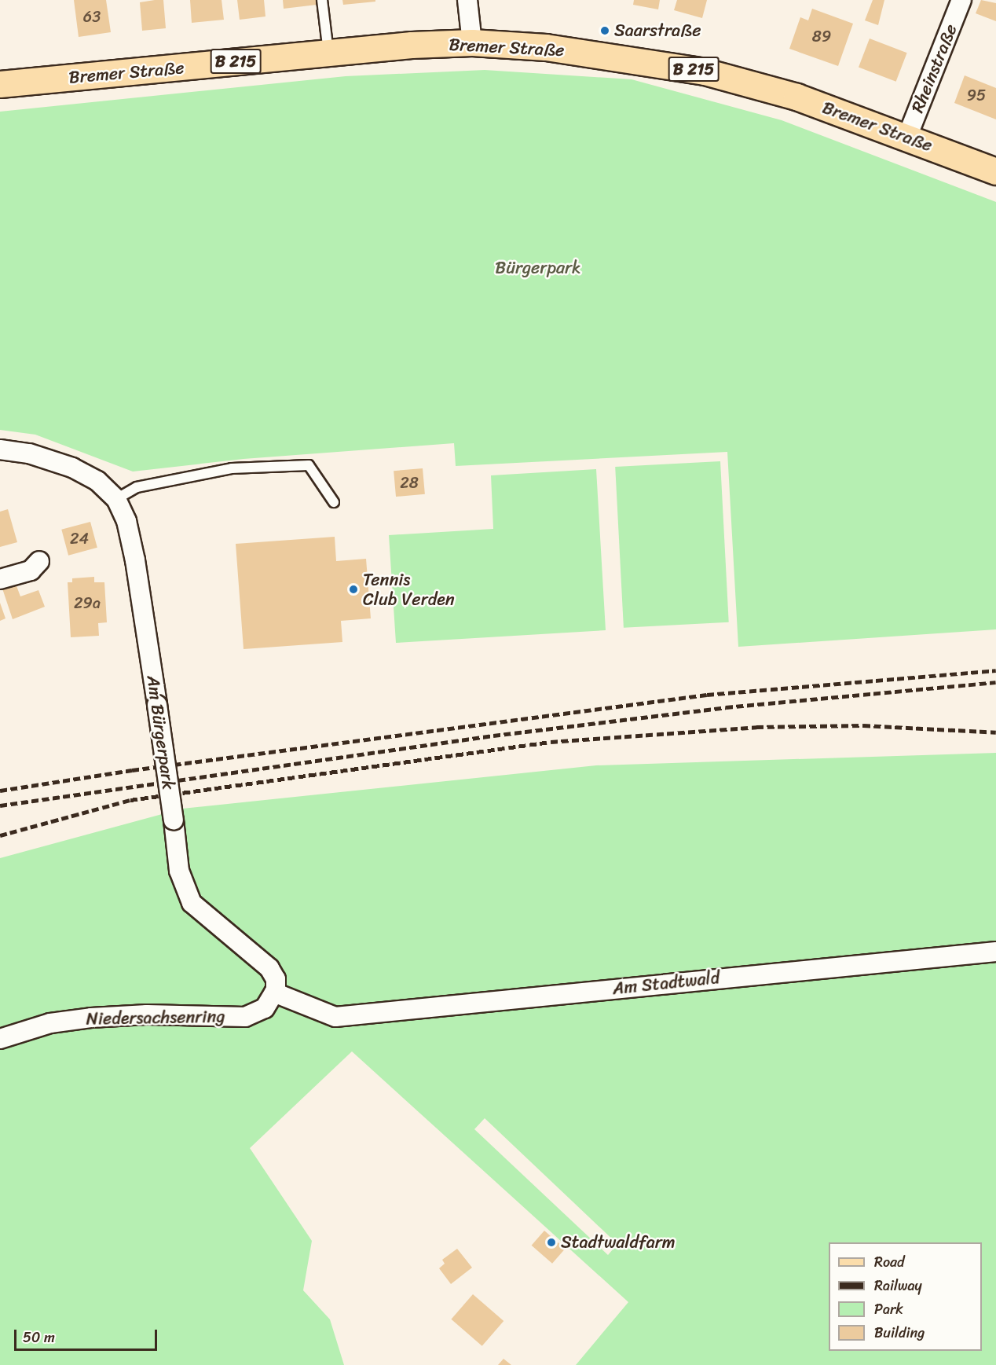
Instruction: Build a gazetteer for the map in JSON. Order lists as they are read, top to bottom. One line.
{"streets":{"main road":["Bremer Straße","B 215"],"street":["Rheinstraße","Am Bürgerpark","Am Stadtwald","Niedersachsenring"]},"crossings":[["Bremer Straße","Rheinstraße"],["Am Bürgerpark","Am Stadtwald"],["Am Bürgerpark","Niedersachsenring"],["Am Stadtwald","Niedersachsenring"]],"parks":["Bürgerpark"],"places":["Saarstraße","Tennis Club Verden","Stadtwaldfarm"],"house_numbers":["63","89","95","28","24","29a"],"legend":["Road","Railway","Park","Building"],"scale_bar":"50 m"}
